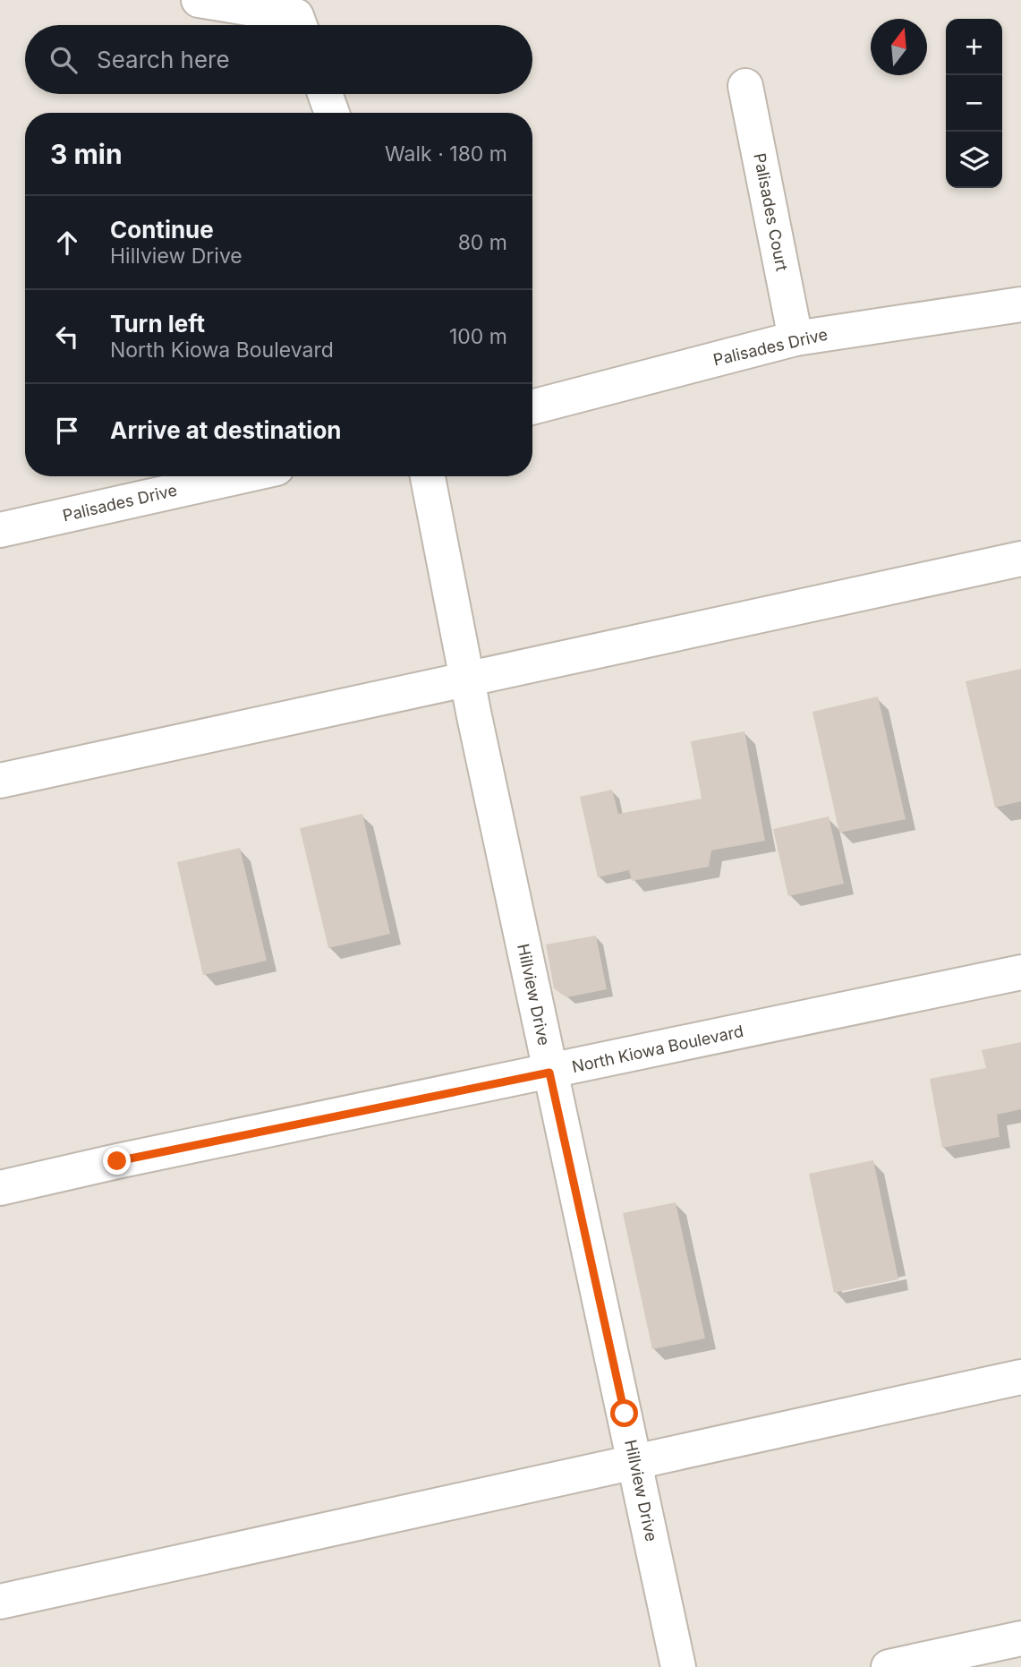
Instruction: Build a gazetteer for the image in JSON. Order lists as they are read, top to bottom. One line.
{"streets":{"street":["Palisades Court","Palisades Drive","Hillview Drive","North Kiowa Boulevard"]},"crossings":[["Palisades Court","Palisades Drive"],["Hillview Drive","North Kiowa Boulevard"]],"north":"top","page":{"map_buttons":["+","−"],"search":"Search here","heading":["3 min","Walk · 180 m"],"list":[["Continue","Hillview Drive","80 m"],["Turn left","North Kiowa Boulevard","100 m"],"Arrive at destination"]}}
